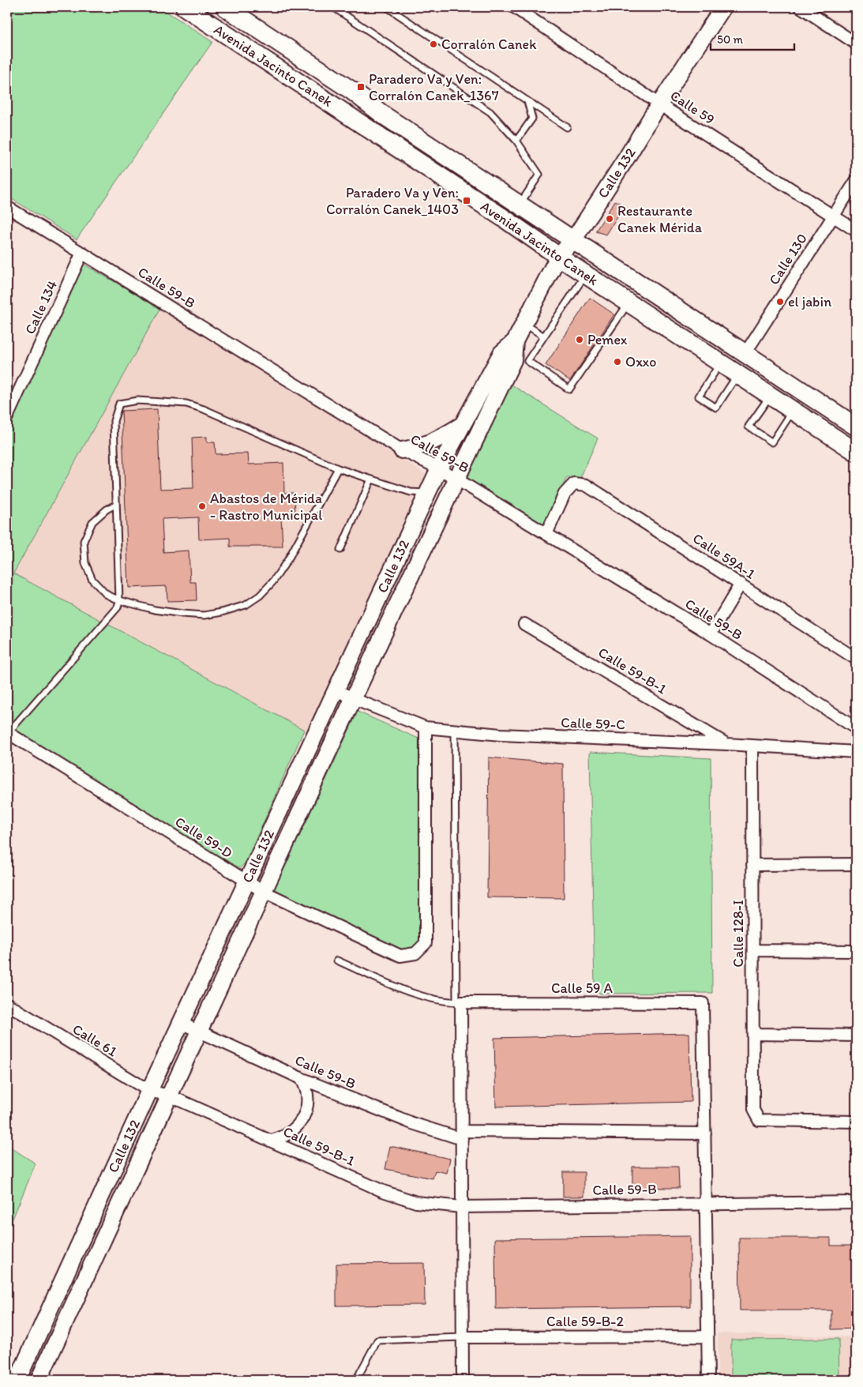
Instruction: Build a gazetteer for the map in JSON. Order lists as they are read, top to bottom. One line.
{"streets":{"main road":["Avenida Jacinto Canek"],"street":["Calle 59","Calle 132","Calle 130","Calle 59-B","Calle 134","Calle 59A-1","Calle 59-B-1","Calle 59-C","Calle 59-D","Calle 128-I","Calle 59 A","Calle 61","Calle 59-B-2"]},"crossings":[["Avenida Jacinto Canek","Calle 132"],["Avenida Jacinto Canek","Calle 130"],["Calle 59","Calle 132"],["Calle 59","Calle 130"],["Calle 132","Calle 59-B"],["Calle 132","Calle 59-B-1"],["Calle 132","Calle 59-C"],["Calle 132","Calle 59-D"],["Calle 132","Calle 61"],["Calle 59-B","Calle 134"],["Calle 59-B","Calle 59A-1"],["Calle 59-B","Calle 59-B-1"],["Calle 59-B","Calle 59 A"],["Calle 59-B-1","Calle 59-C"],["Calle 59-B-1","Calle 61"],["Calle 59-C","Calle 59-D"],["Calle 59-C","Calle 128-I"]],"places":{"other":["Corralón Canek","Restaurante Canek Mérida","el jabin","Pemex","Oxxo","Abastos de Mérida - Rastro Municipal"],"transit":["Paradero Va y Ven: Corralón Canek_1367","Paradero Va y Ven: Corralón Canek_1403"]},"scale_bar":"50 m"}
